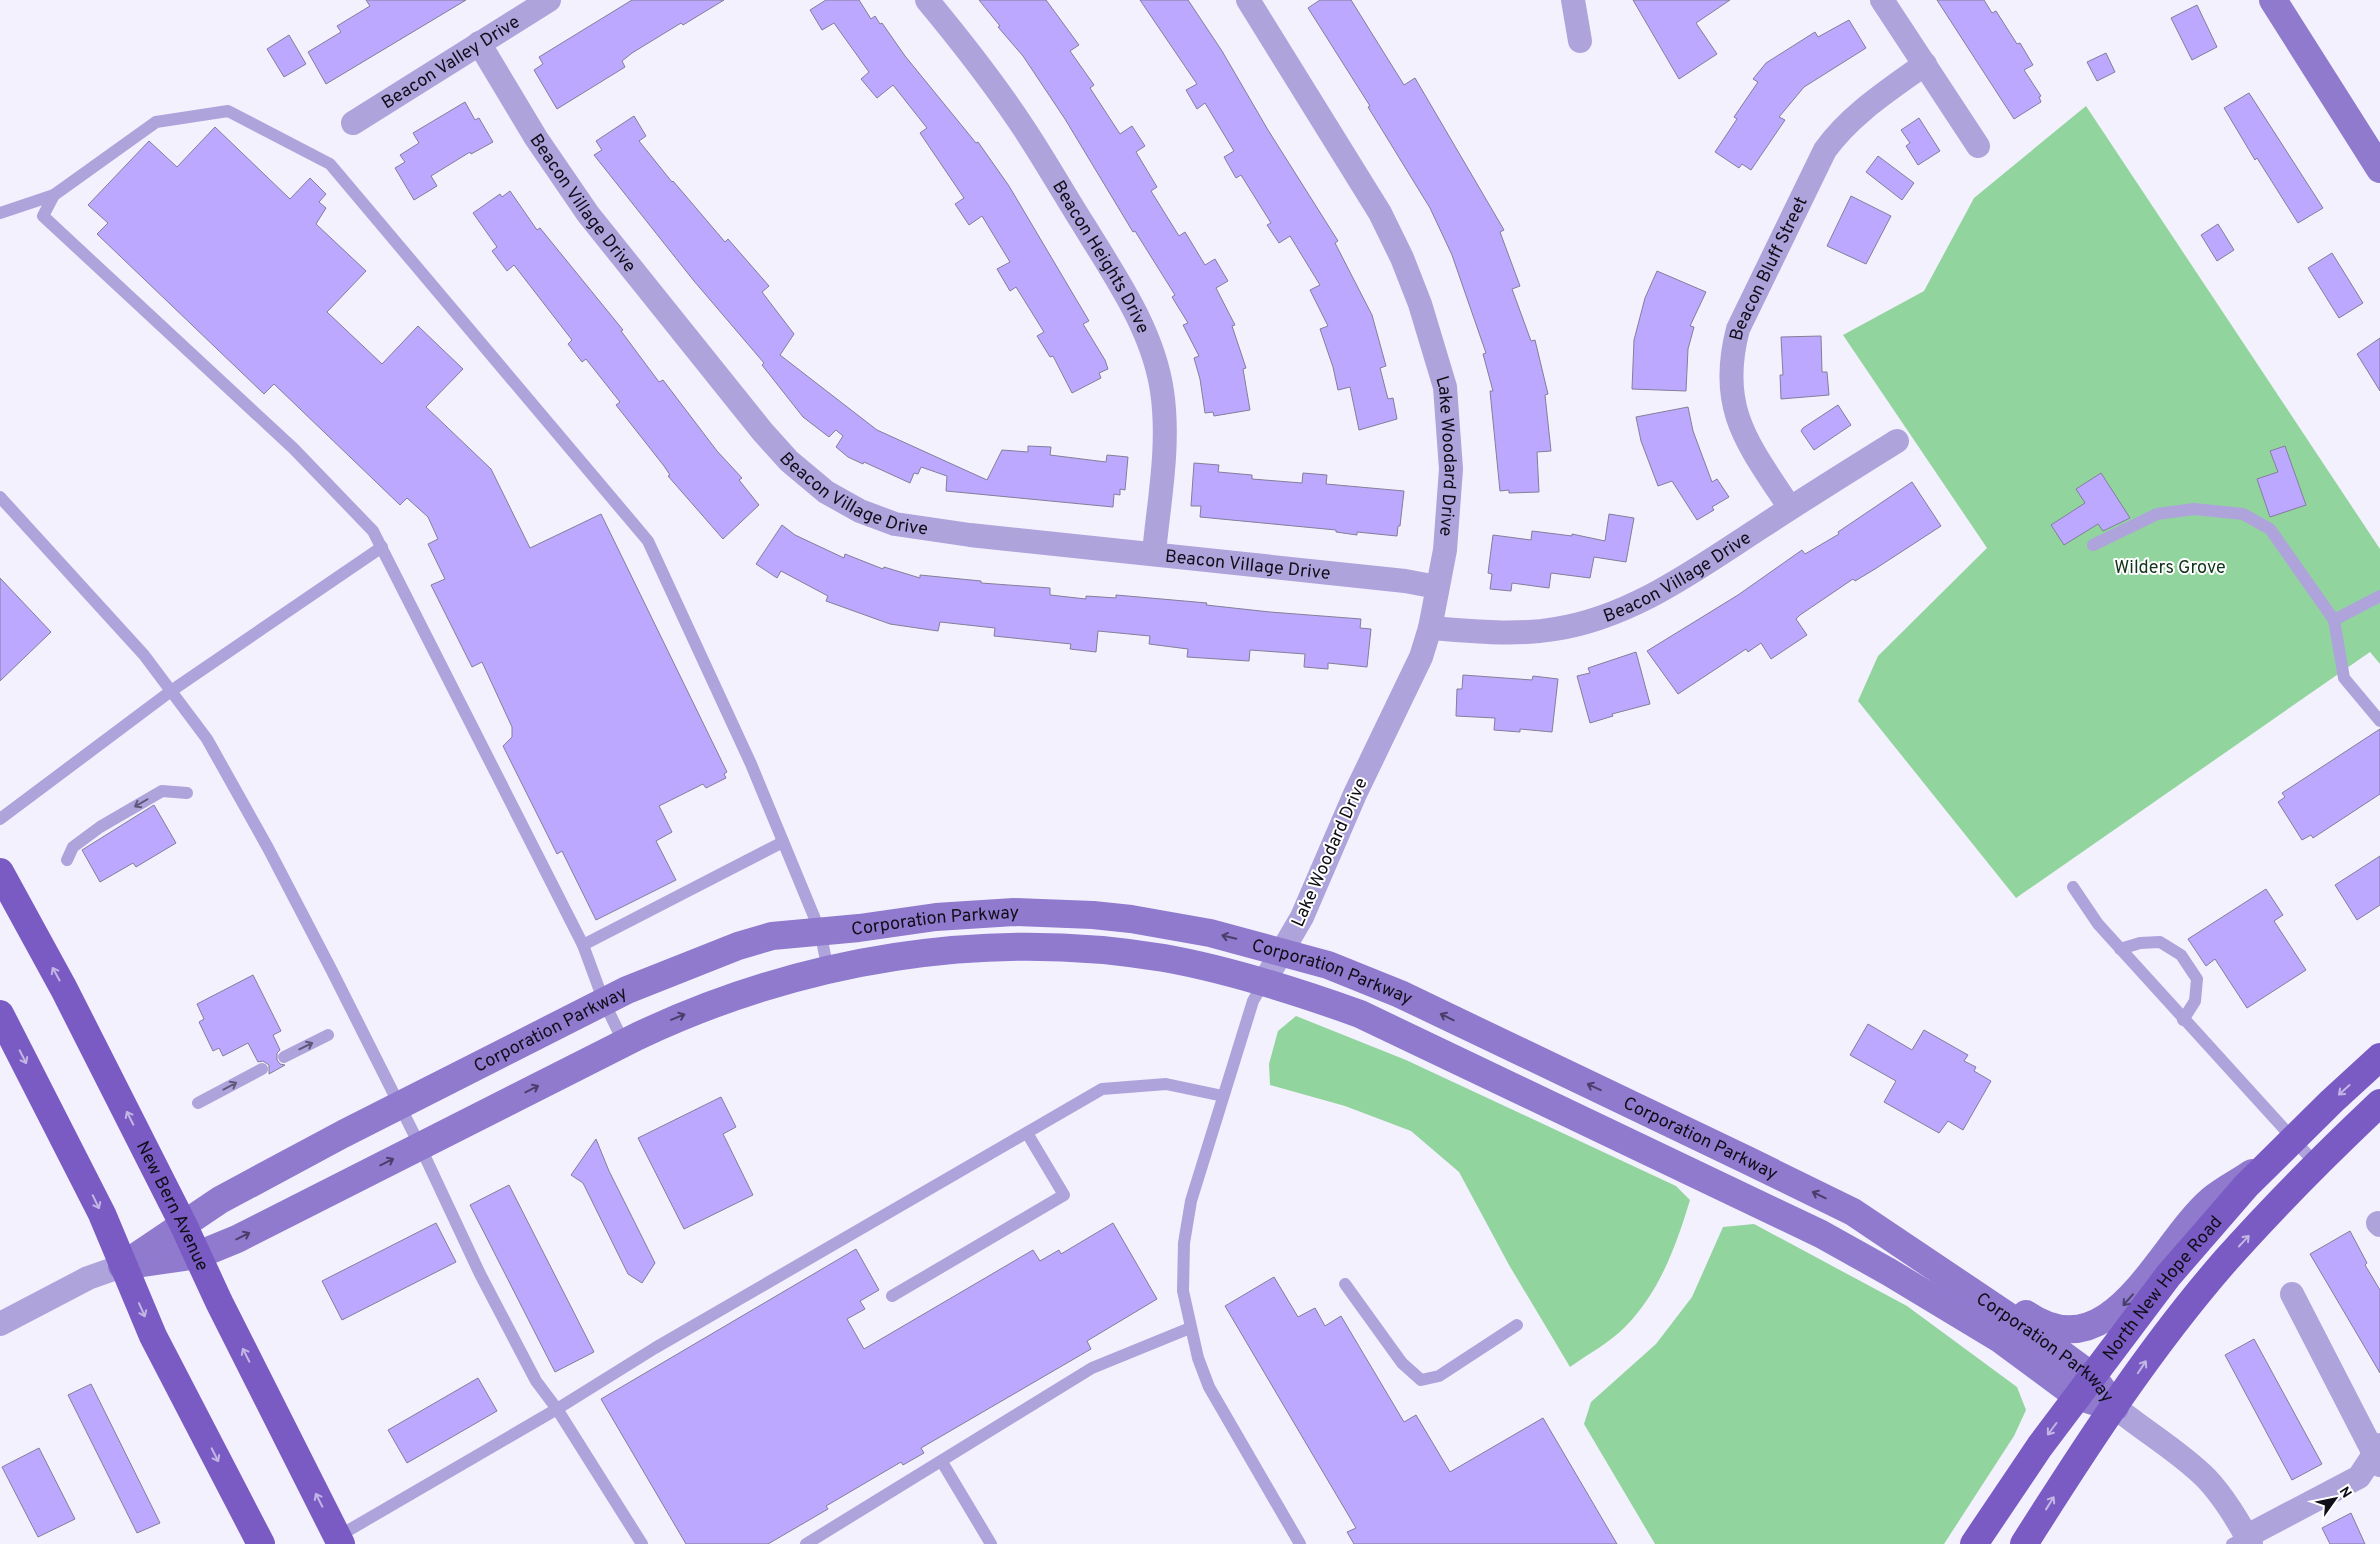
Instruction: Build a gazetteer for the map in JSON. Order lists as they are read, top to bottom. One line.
{"streets":{"main road":["Corporation Parkway","New Bern Avenue","North New Hope Road"],"street":["Beacon Valley Drive","Beacon Village Drive","Beacon Heights Drive","Beacon Bluff Street","Lake Woodard Drive"]},"crossings":[["Beacon Valley Drive","Beacon Village Drive"],["Beacon Village Drive","Beacon Heights Drive"],["Beacon Village Drive","Beacon Bluff Street"],["Beacon Village Drive","Lake Woodard Drive"],["Lake Woodard Drive","Corporation Parkway"],["Corporation Parkway","New Bern Avenue"],["Corporation Parkway","North New Hope Road"]],"parks":["Wilders Grove"],"north":"top right"}
